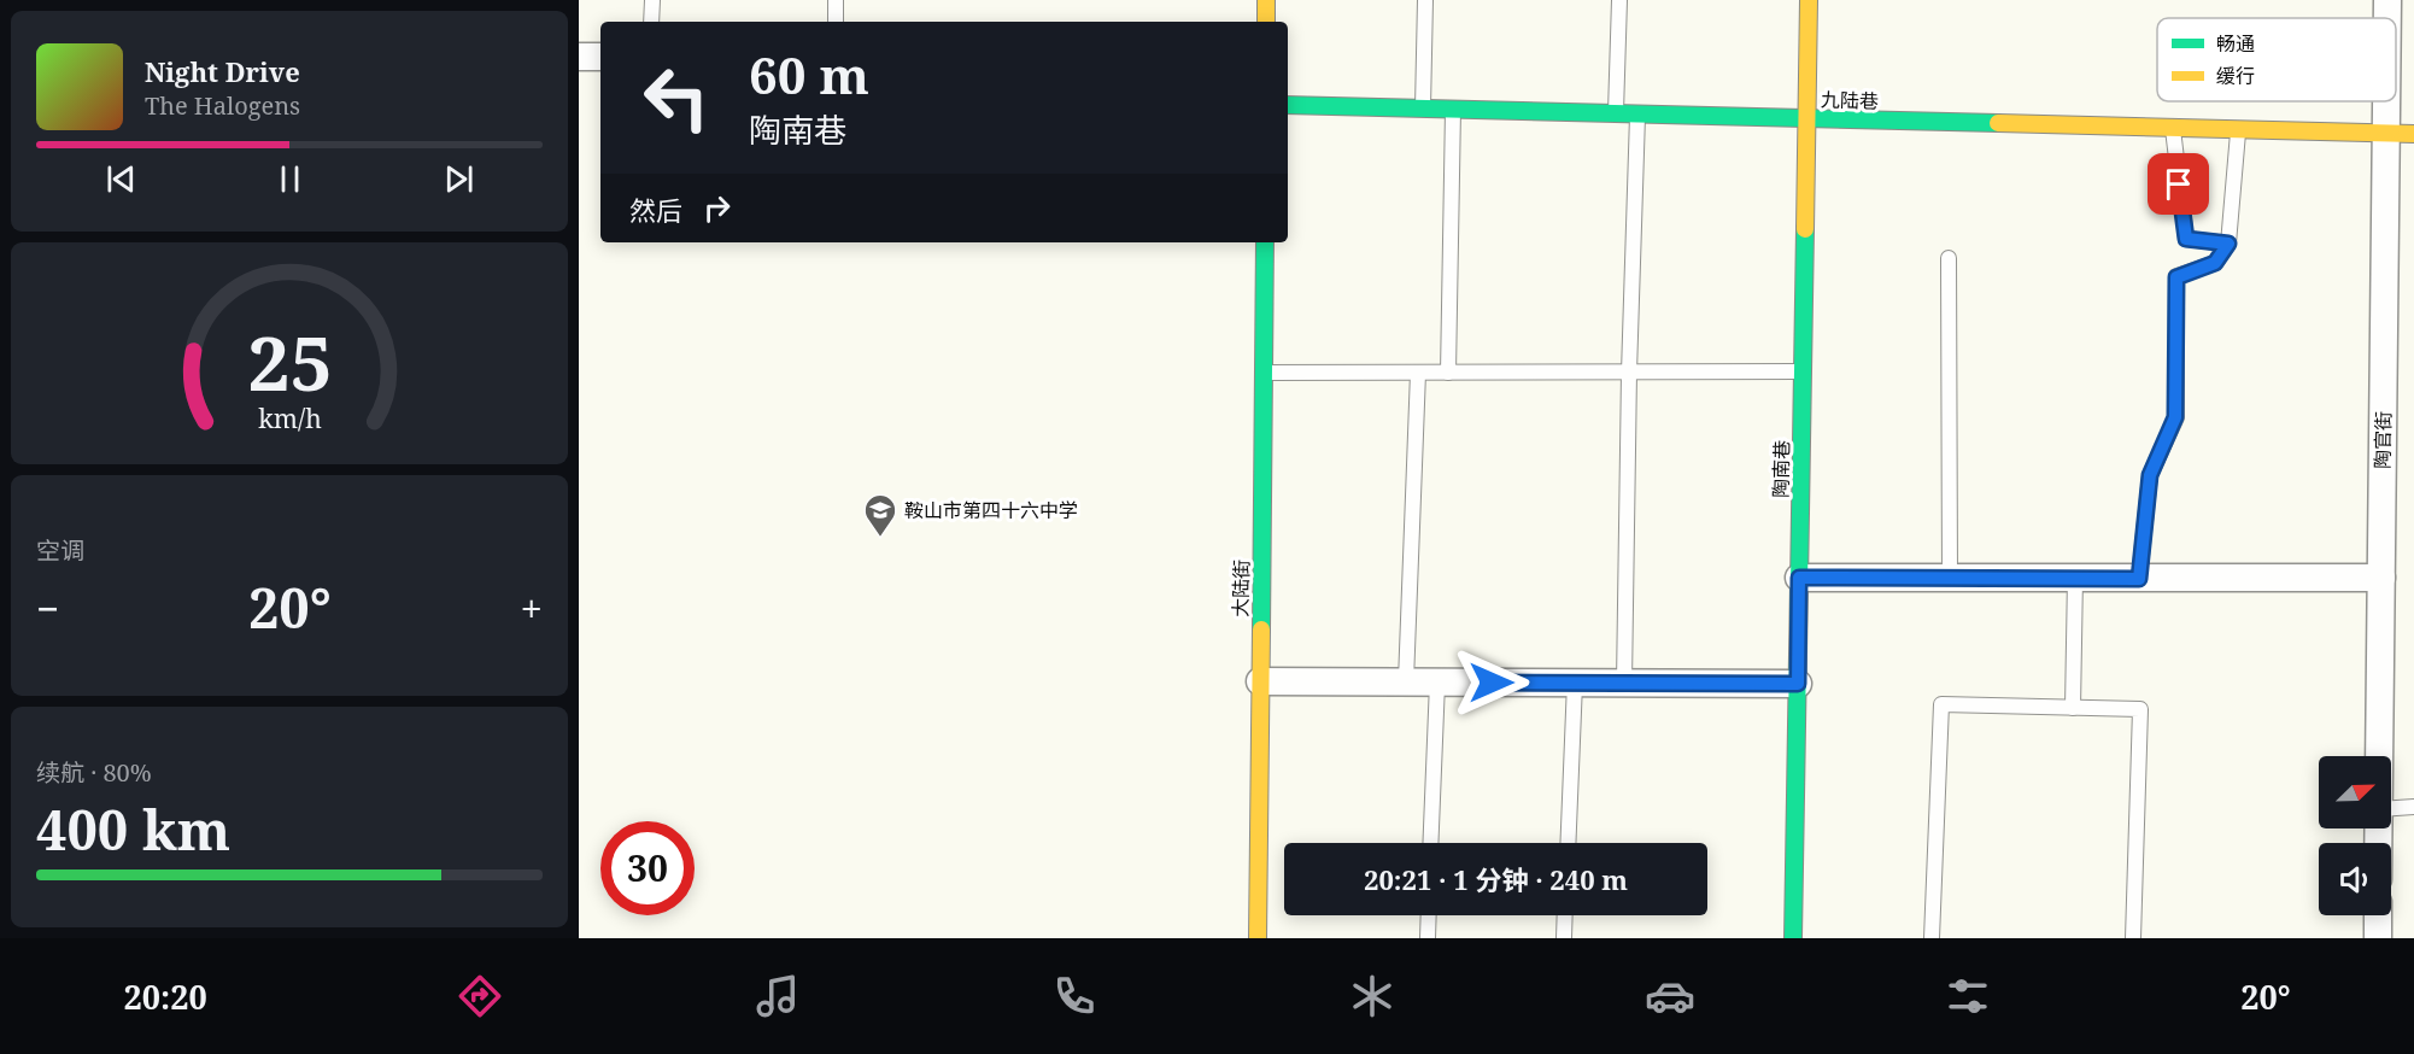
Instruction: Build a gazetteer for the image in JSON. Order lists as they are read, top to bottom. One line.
{"streets":{"street":["九陆巷","陶官街","陶南巷","大陆街"]},"crossings":[["九陆巷","陶官街"],["九陆巷","陶南巷"]],"places":{"school or university":["鞍山市第四十六中学"]},"legend":["畅通","缓行"],"north":"top right","page":{"turn":["60 m","陶南巷"],"song":["Night Drive","The Halogens"],"then":"然后","tile":["空调",["续航 · 80%","400 km"]],"heat":["−","20°","+"],"limit":"30","trip":"20:21 · 1 分钟 · 240 m","tabs":["20:20","20°"],"gauge":["25","km/h"]}}
